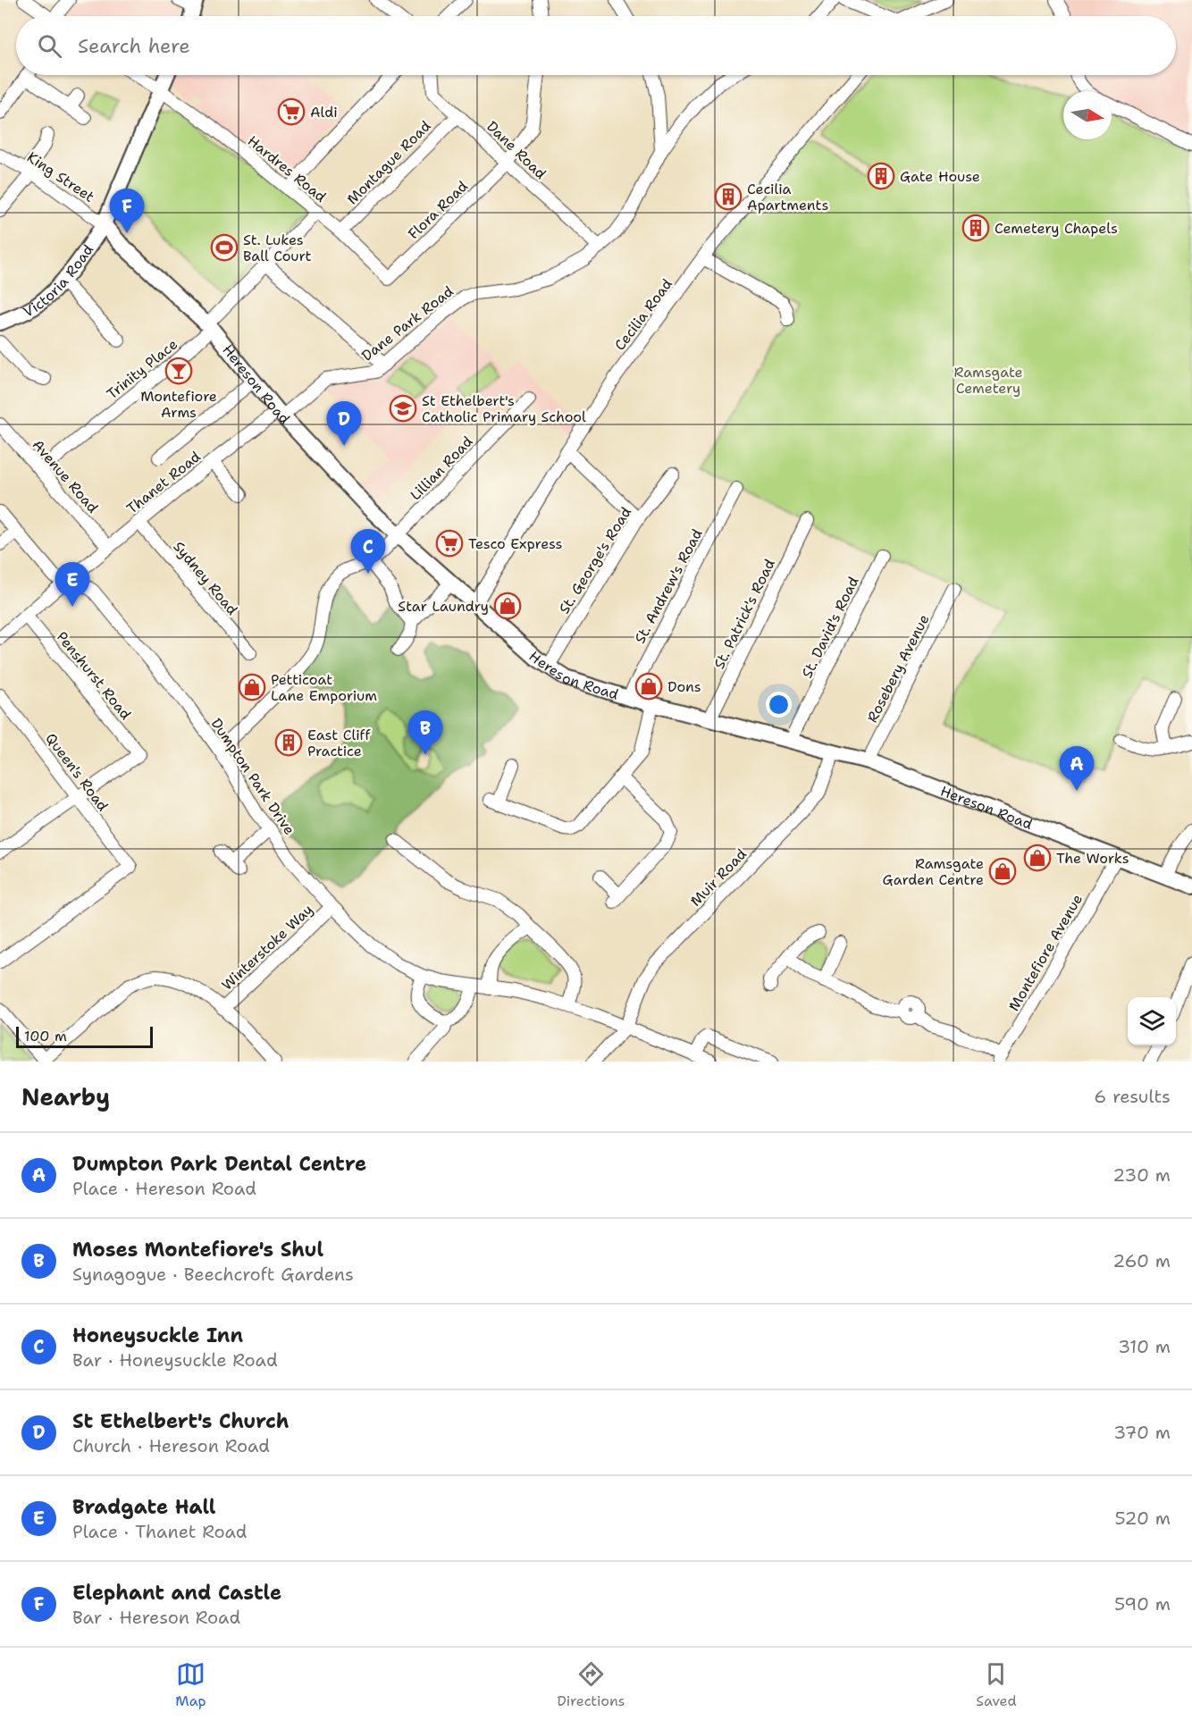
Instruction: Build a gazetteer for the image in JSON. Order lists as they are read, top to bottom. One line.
{"streets":{"main road":["Victoria Road","Hereson Road"],"street":["Dane Road","Montague Road","Hardres Road","King Street","Flora Road","Cecilia Road","Dane Park Road","Trinity Place","Lillian Road","Avenue Road","Thanet Road","St. George's Road","Sydney Road","St. Andrew's Road","St. Patrick's Road","St. David's Road","Rosebery Avenue","Penshurst Road","Queen's Road","Dumpton Park Drive","Muir Road","Winterstoke Way","Montefiore Avenue"]},"crossings":[["Dane Road","Montague Road"],["Dane Road","Flora Road"],["Dane Road","Dane Park Road"],["Montague Road","Hardres Road"],["Hardres Road","Flora Road"],["Hardres Road","Victoria Road"],["Hardres Road","Trinity Place"],["King Street","Victoria Road"],["King Street","Hereson Road"],["Victoria Road","Hereson Road"],["Cecilia Road","Hereson Road"],["Dane Park Road","Hereson Road"],["Dane Park Road","Thanet Road"],["Trinity Place","Hereson Road"],["Trinity Place","Avenue Road"],["Hereson Road","Lillian Road"],["Hereson Road","Thanet Road"],["Hereson Road","St. George's Road"],["Hereson Road","St. Andrew's Road"],["Hereson Road","St. Patrick's Road"],["Hereson Road","St. David's Road"],["Hereson Road","Rosebery Avenue"],["Hereson Road","Muir Road"],["Hereson Road","Montefiore Avenue"],["Lillian Road","Dumpton Park Drive"],["Avenue Road","Thanet Road"],["Thanet Road","Sydney Road"],["Thanet Road","Penshurst Road"],["Thanet Road","Dumpton Park Drive"],["Penshurst Road","Queen's Road"],["Dumpton Park Drive","Muir Road"],["Dumpton Park Drive","Winterstoke Way"]],"parks":["Ramsgate Cemetery"],"places":{"supermarket":["Aldi","Tesco Express"],"building":["Gate House","Cecilia Apartments","Cemetery Chapels","East Cliff Practice"],"sports":["St. Lukes Ball Court"],"bar":["Montefiore Arms"],"school or university":["St Ethelbert's Catholic Primary School"],"shop":["Star Laundry","Dons","Petticoat Lane Emporium","The Works","Ramsgate Garden Centre"]},"scale_bar":"100 m","north":"right","page":{"search":"Search here","pins":["F","D","C","E","B","A"],"scale":"100 m","heading":["Nearby","6 results"],"list":[{"mark":"A","name":"Dumpton Park Dental Centre","note":"Place · Hereson Road","value":"230 m"},{"mark":"B","name":"Moses Montefiore's Shul","note":"Synagogue · Beechcroft Gardens","value":"260 m"},{"mark":"C","name":"Honeysuckle Inn","note":"Bar · Honeysuckle Road","value":"310 m"},{"mark":"D","name":"St Ethelbert's Church","note":"Church · Hereson Road","value":"370 m"},{"mark":"E","name":"Bradgate Hall","note":"Place · Thanet Road","value":"520 m"},{"mark":"F","name":"Elephant and Castle","note":"Bar · Hereson Road","value":"590 m"}],"nav":["Map","Directions","Saved"]}}
